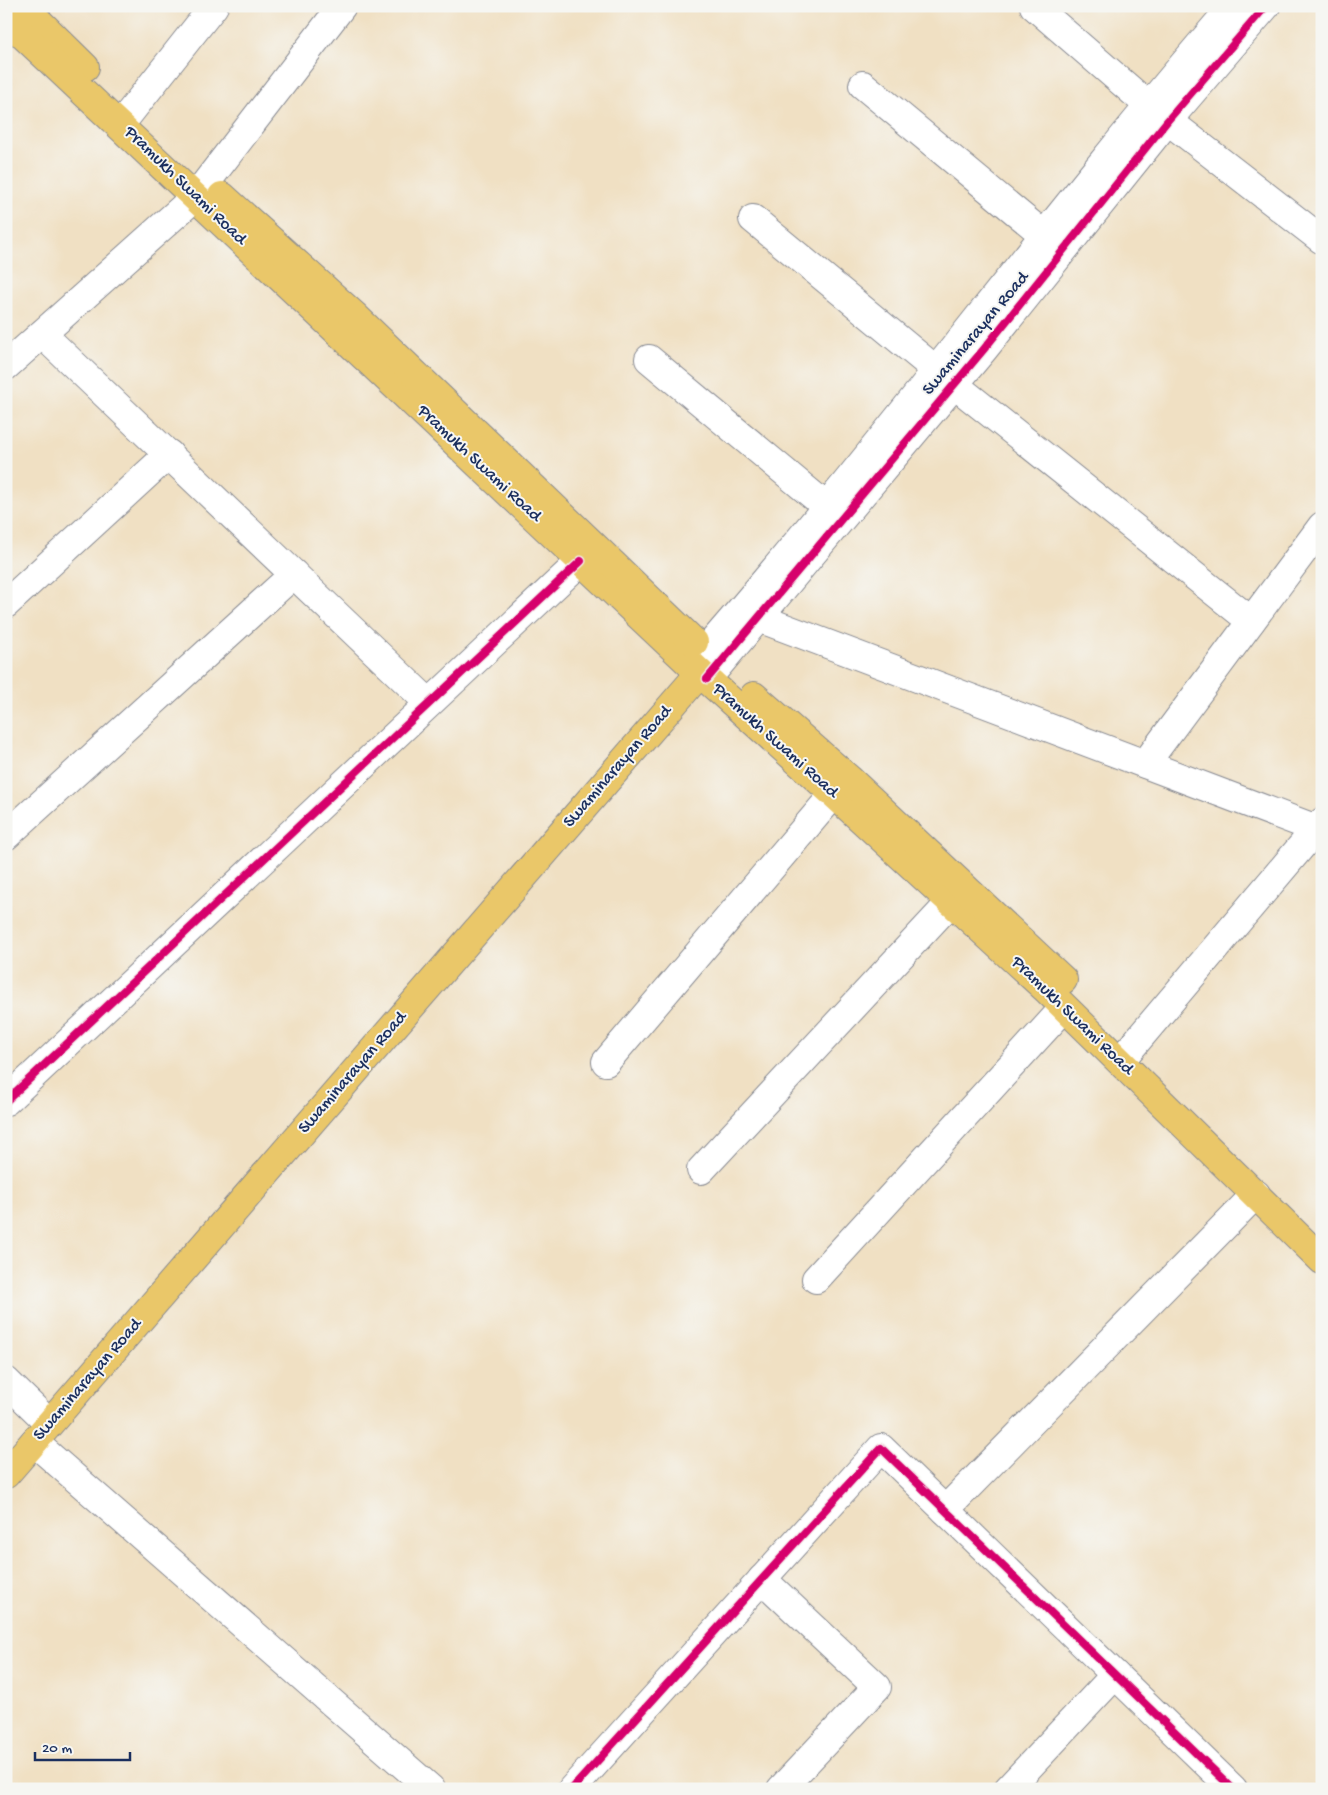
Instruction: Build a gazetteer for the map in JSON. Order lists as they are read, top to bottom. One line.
{"streets":{"main road":["Pramukh Swami Road","Swaminarayan Road"]},"crossings":[["Pramukh Swami Road","Swaminarayan Road"]],"scale_bar":"20 m"}
